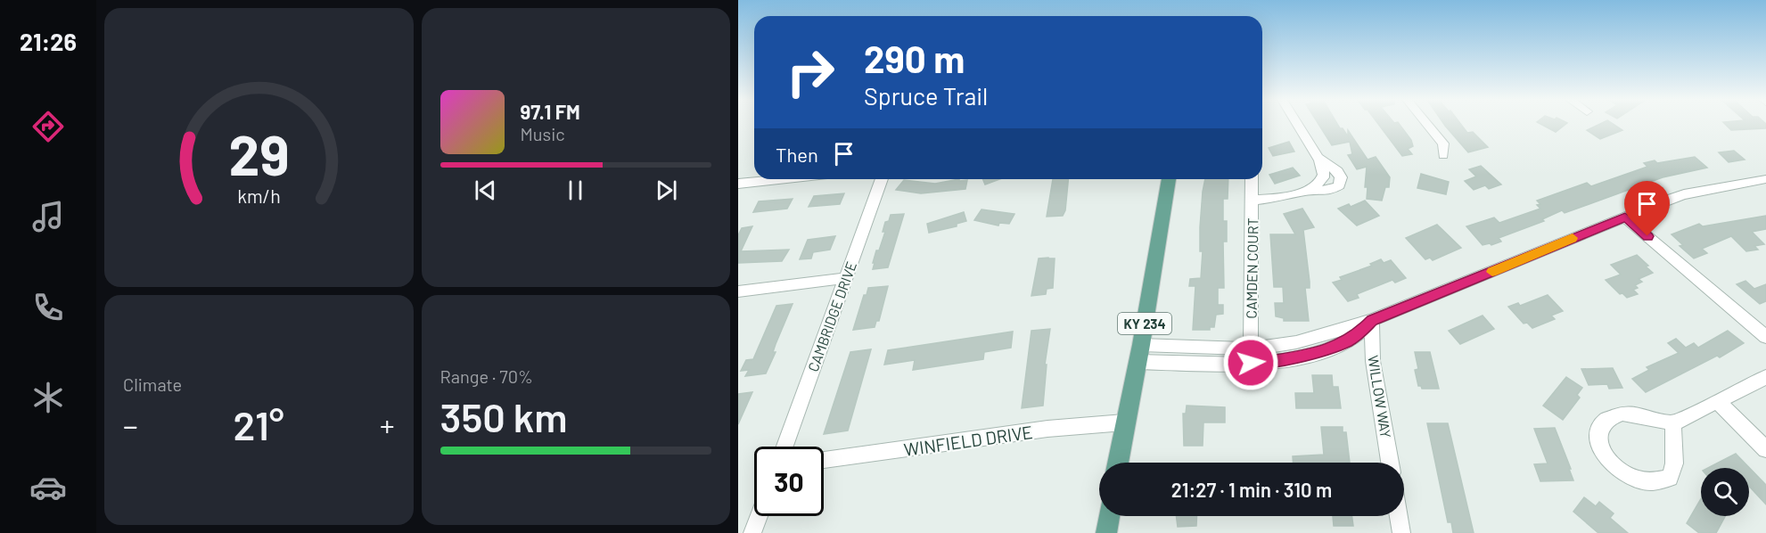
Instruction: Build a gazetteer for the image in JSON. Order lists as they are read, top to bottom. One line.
{"streets":{"main road":["KY 234"],"street":["CAMDEN COURT","CAMBRIDGE DRIVE","WILLOW WAY","WINFIELD DRIVE"]},"crossings":[["KY 234","WINFIELD DRIVE"]],"page":{"tabs":"21:26","turn":["290 m","Spruce Trail"],"song":["97.1 FM","Music"],"then":"Then","tile":["Climate",["Range · 70%","350 km"]],"heat":["−","21°","+"],"limit":"30","trip":"21:27 · 1 min · 310 m","gauge":["29","km/h"]}}
